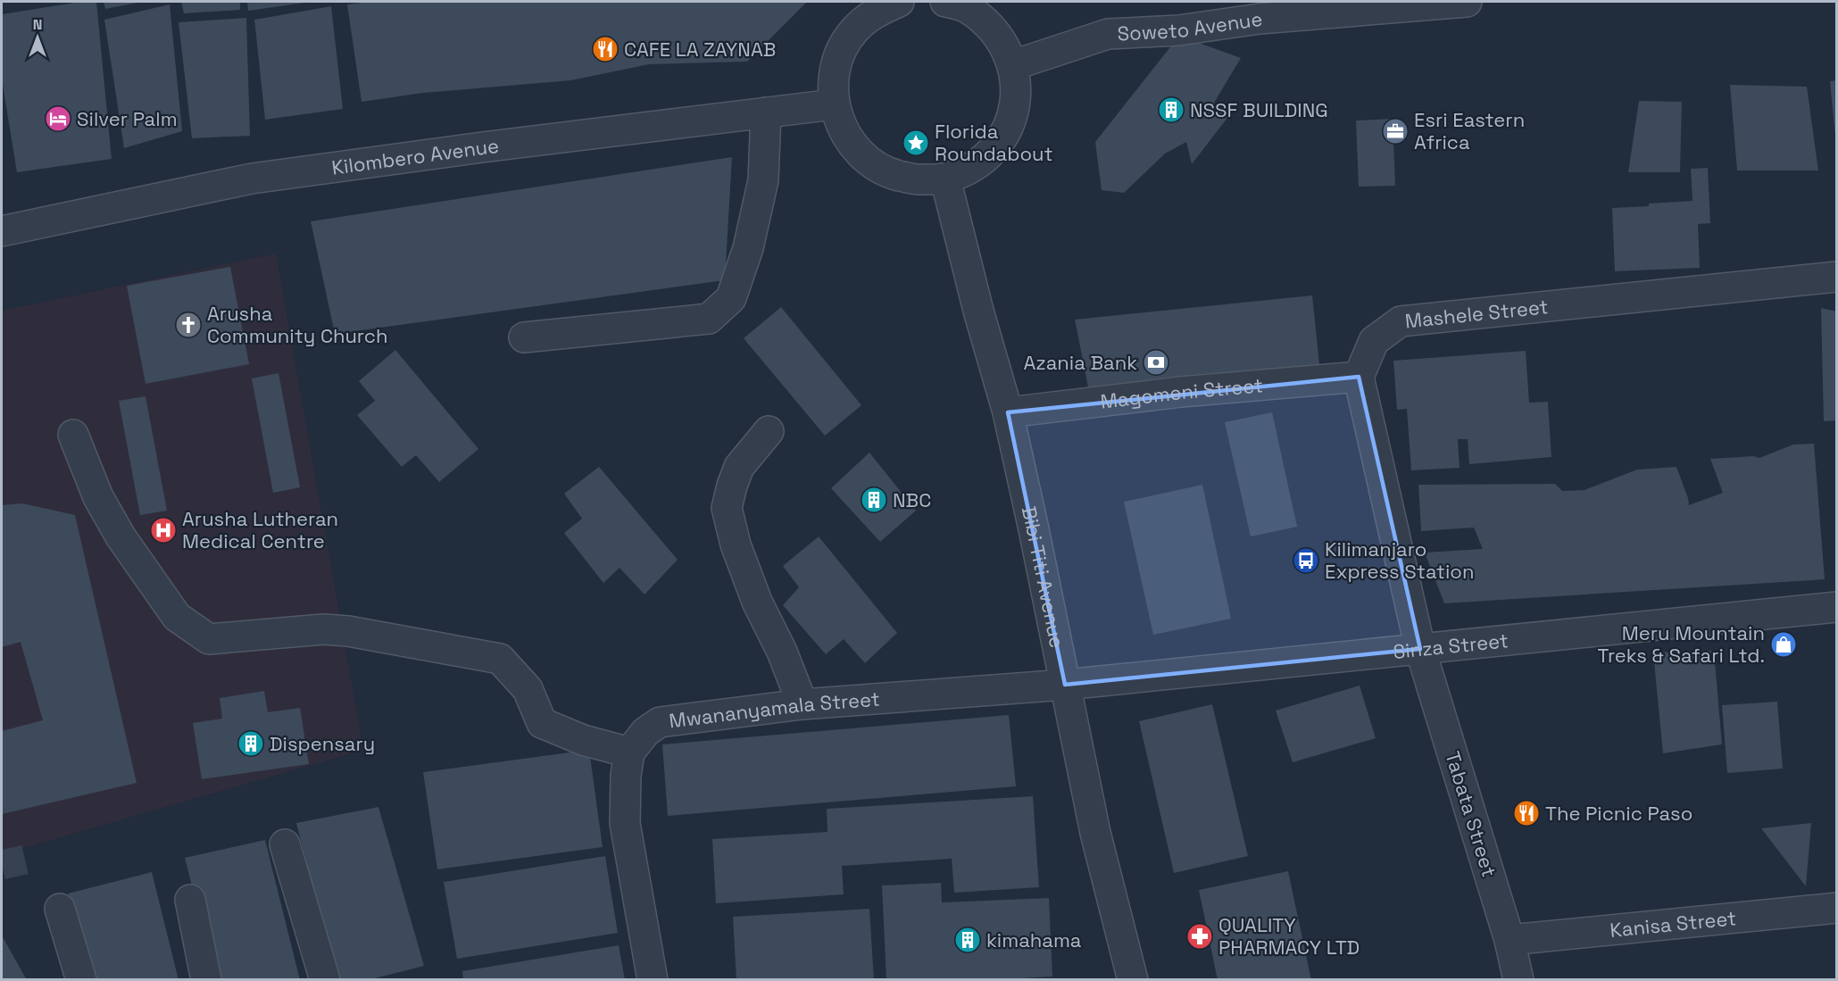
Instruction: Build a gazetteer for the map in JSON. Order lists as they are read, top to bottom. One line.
{"streets":{"street":["Soweto Avenue","Kilombero Avenue","Mashele Street","Magomeni Street","Bibi Titi Avenue","Sinza Street","Mwananyamala Street","Tabata Street","Kanisa Street"]},"crossings":[["Mashele Street","Magomeni Street"],["Magomeni Street","Bibi Titi Avenue"],["Bibi Titi Avenue","Sinza Street"],["Bibi Titi Avenue","Mwananyamala Street"],["Sinza Street","Mwananyamala Street"],["Sinza Street","Tabata Street"],["Tabata Street","Kanisa Street"]],"places":{"restaurant":["CAFE LA ZAYNAB","The Picnic Paso"],"building":["NSSF BUILDING","NBC","Dispensary","kimahama"],"hotel":["Silver Palm"],"office":["Esri Eastern Africa"],"place":["Florida Roundabout"],"church":["Arusha Community Church"],"bank":["Azania Bank"],"hospital":["Arusha Lutheran Medical Centre"],"bus stop":["Kilimanjaro Express Station"],"shop":["Meru Mountain Treks & Safari Ltd."],"pharmacy":["QUALITY PHARMACY LTD"]},"north":"top"}
